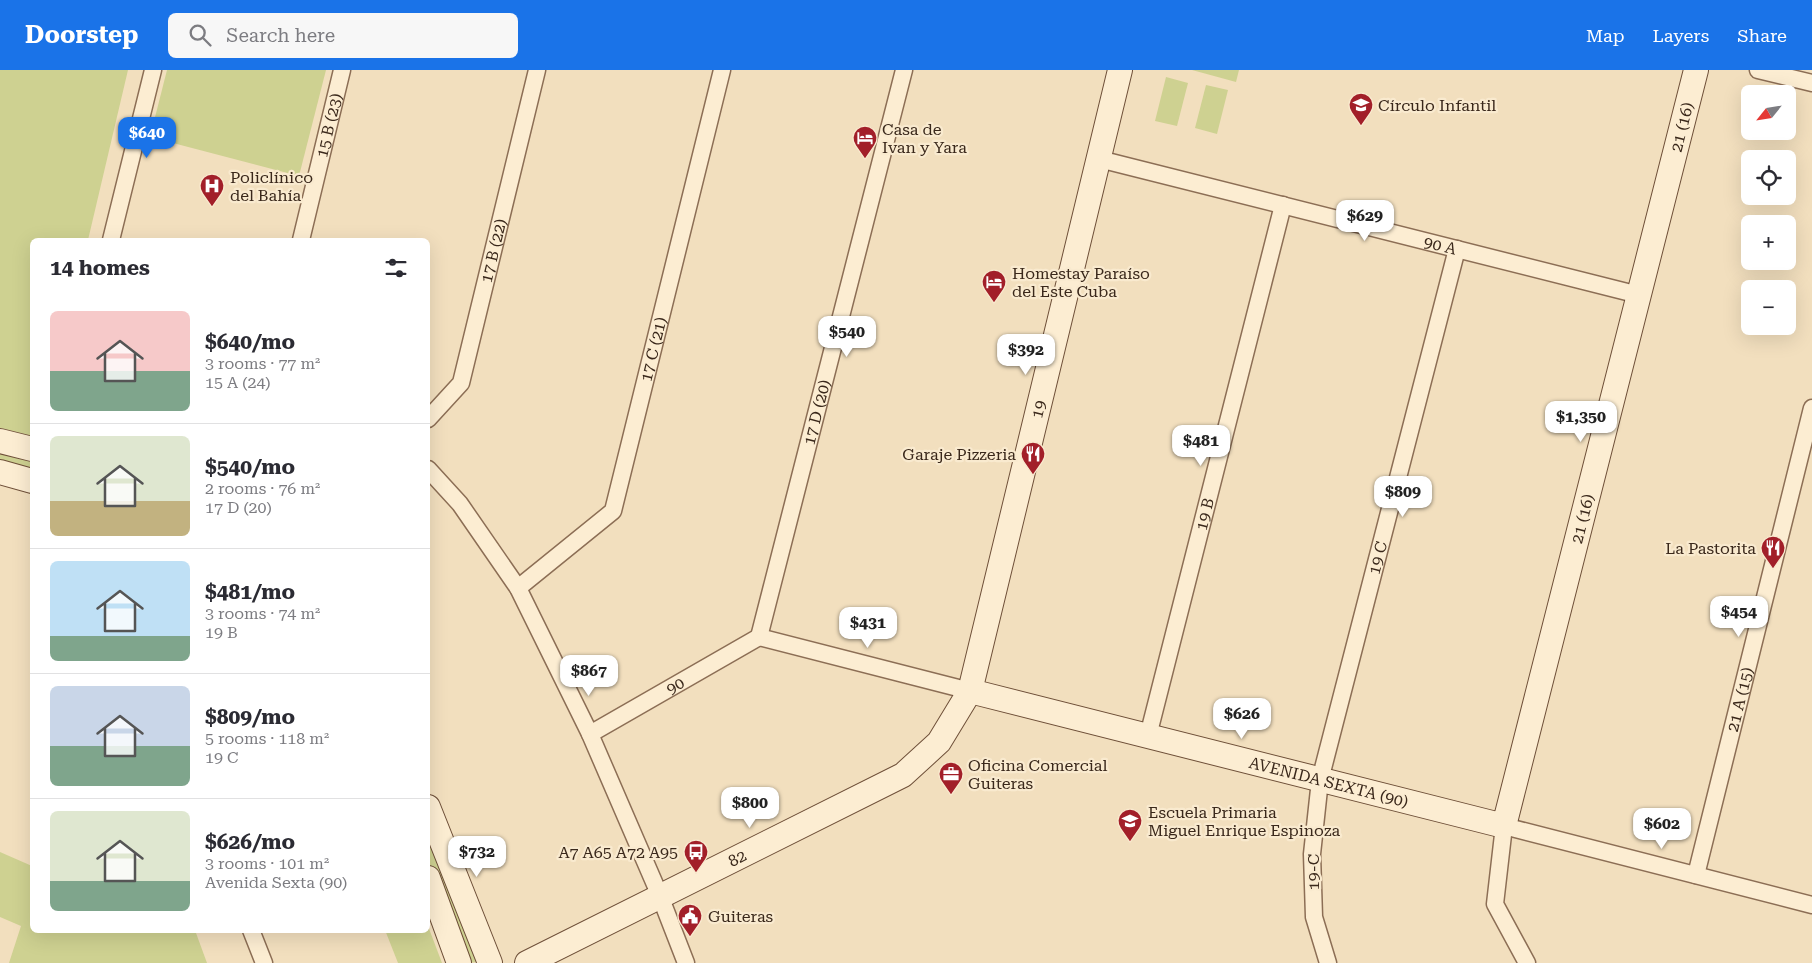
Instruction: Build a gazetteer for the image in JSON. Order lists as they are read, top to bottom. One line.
{"streets":{"street":["15 B (23)","21 (16)","90 A","17 B (22)","17 C (21)","19","17 D (20)","19 B","19 C","90","21 A (15)","AVENIDA SEXTA (90)","82","19-C"]},"crossings":[["21 (16)","90 A"],["21 (16)","AVENIDA SEXTA (90)"],["90 A","19"],["90 A","19 B"],["90 A","19 C"],["19","AVENIDA SEXTA (90)"],["19","82"],["17 D (20)","90"],["17 D (20)","AVENIDA SEXTA (90)"],["19 B","AVENIDA SEXTA (90)"],["19 C","AVENIDA SEXTA (90)"],["19 C","19-C"],["90","AVENIDA SEXTA (90)"],["21 A (15)","AVENIDA SEXTA (90)"],["AVENIDA SEXTA (90)","82"],["AVENIDA SEXTA (90)","19-C"]],"places":{"school or university":["Círculo Infantil","Escuela Primaria Miguel Enrique Espinoza"],"hotel":["Casa de Ivan y Yara","Homestay Paraíso del Este Cuba"],"hospital":["Policlínico del Bahía"],"restaurant":["Garaje Pizzeria","La Pastorita"],"office":["Oficina Comercial Guiteras"],"bus stop":["A7 A65 A72 A95"],"public building":["Guiteras"]},"north":"bottom left","page":{"header":"Doorstep","search":"Search here","nav":["Map","Layers","Share"],"map_buttons":["+","−"],"price":["$640","$629","$540","$392","$1,350","$481","$809","$454","$431","$867","$626","$800","$602","$732"],"heading":"14 homes","list":[{"name":"$640/mo","note":"3 rooms · 77 m² · 15 A (24)"},{"name":"$540/mo","note":"2 rooms · 76 m² · 17 D (20)"},{"name":"$481/mo","note":"3 rooms · 74 m² · 19 B"},{"name":"$809/mo","note":"5 rooms · 118 m² · 19 C"},{"name":"$626/mo","note":"3 rooms · 101 m² · Avenida Sexta (90)"}]}}
